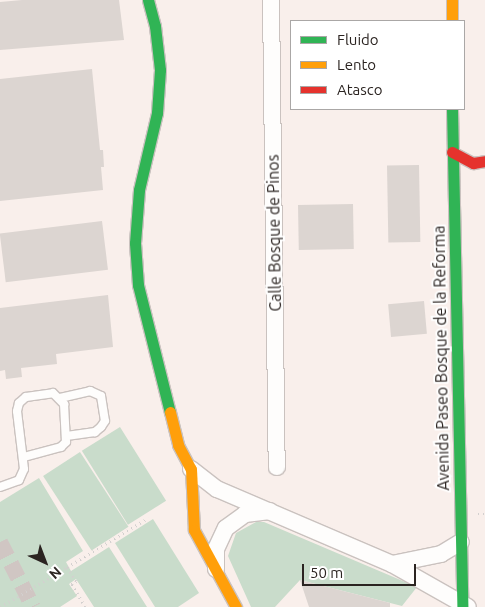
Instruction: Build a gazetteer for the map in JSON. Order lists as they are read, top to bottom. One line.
{"streets":{"street":["Calle Bosque de Pinos","Avenida Paseo Bosque de la Reforma"]},"legend":["Fluido","Lento","Atasco"],"scale_bar":"50 m","north":"bottom right"}
